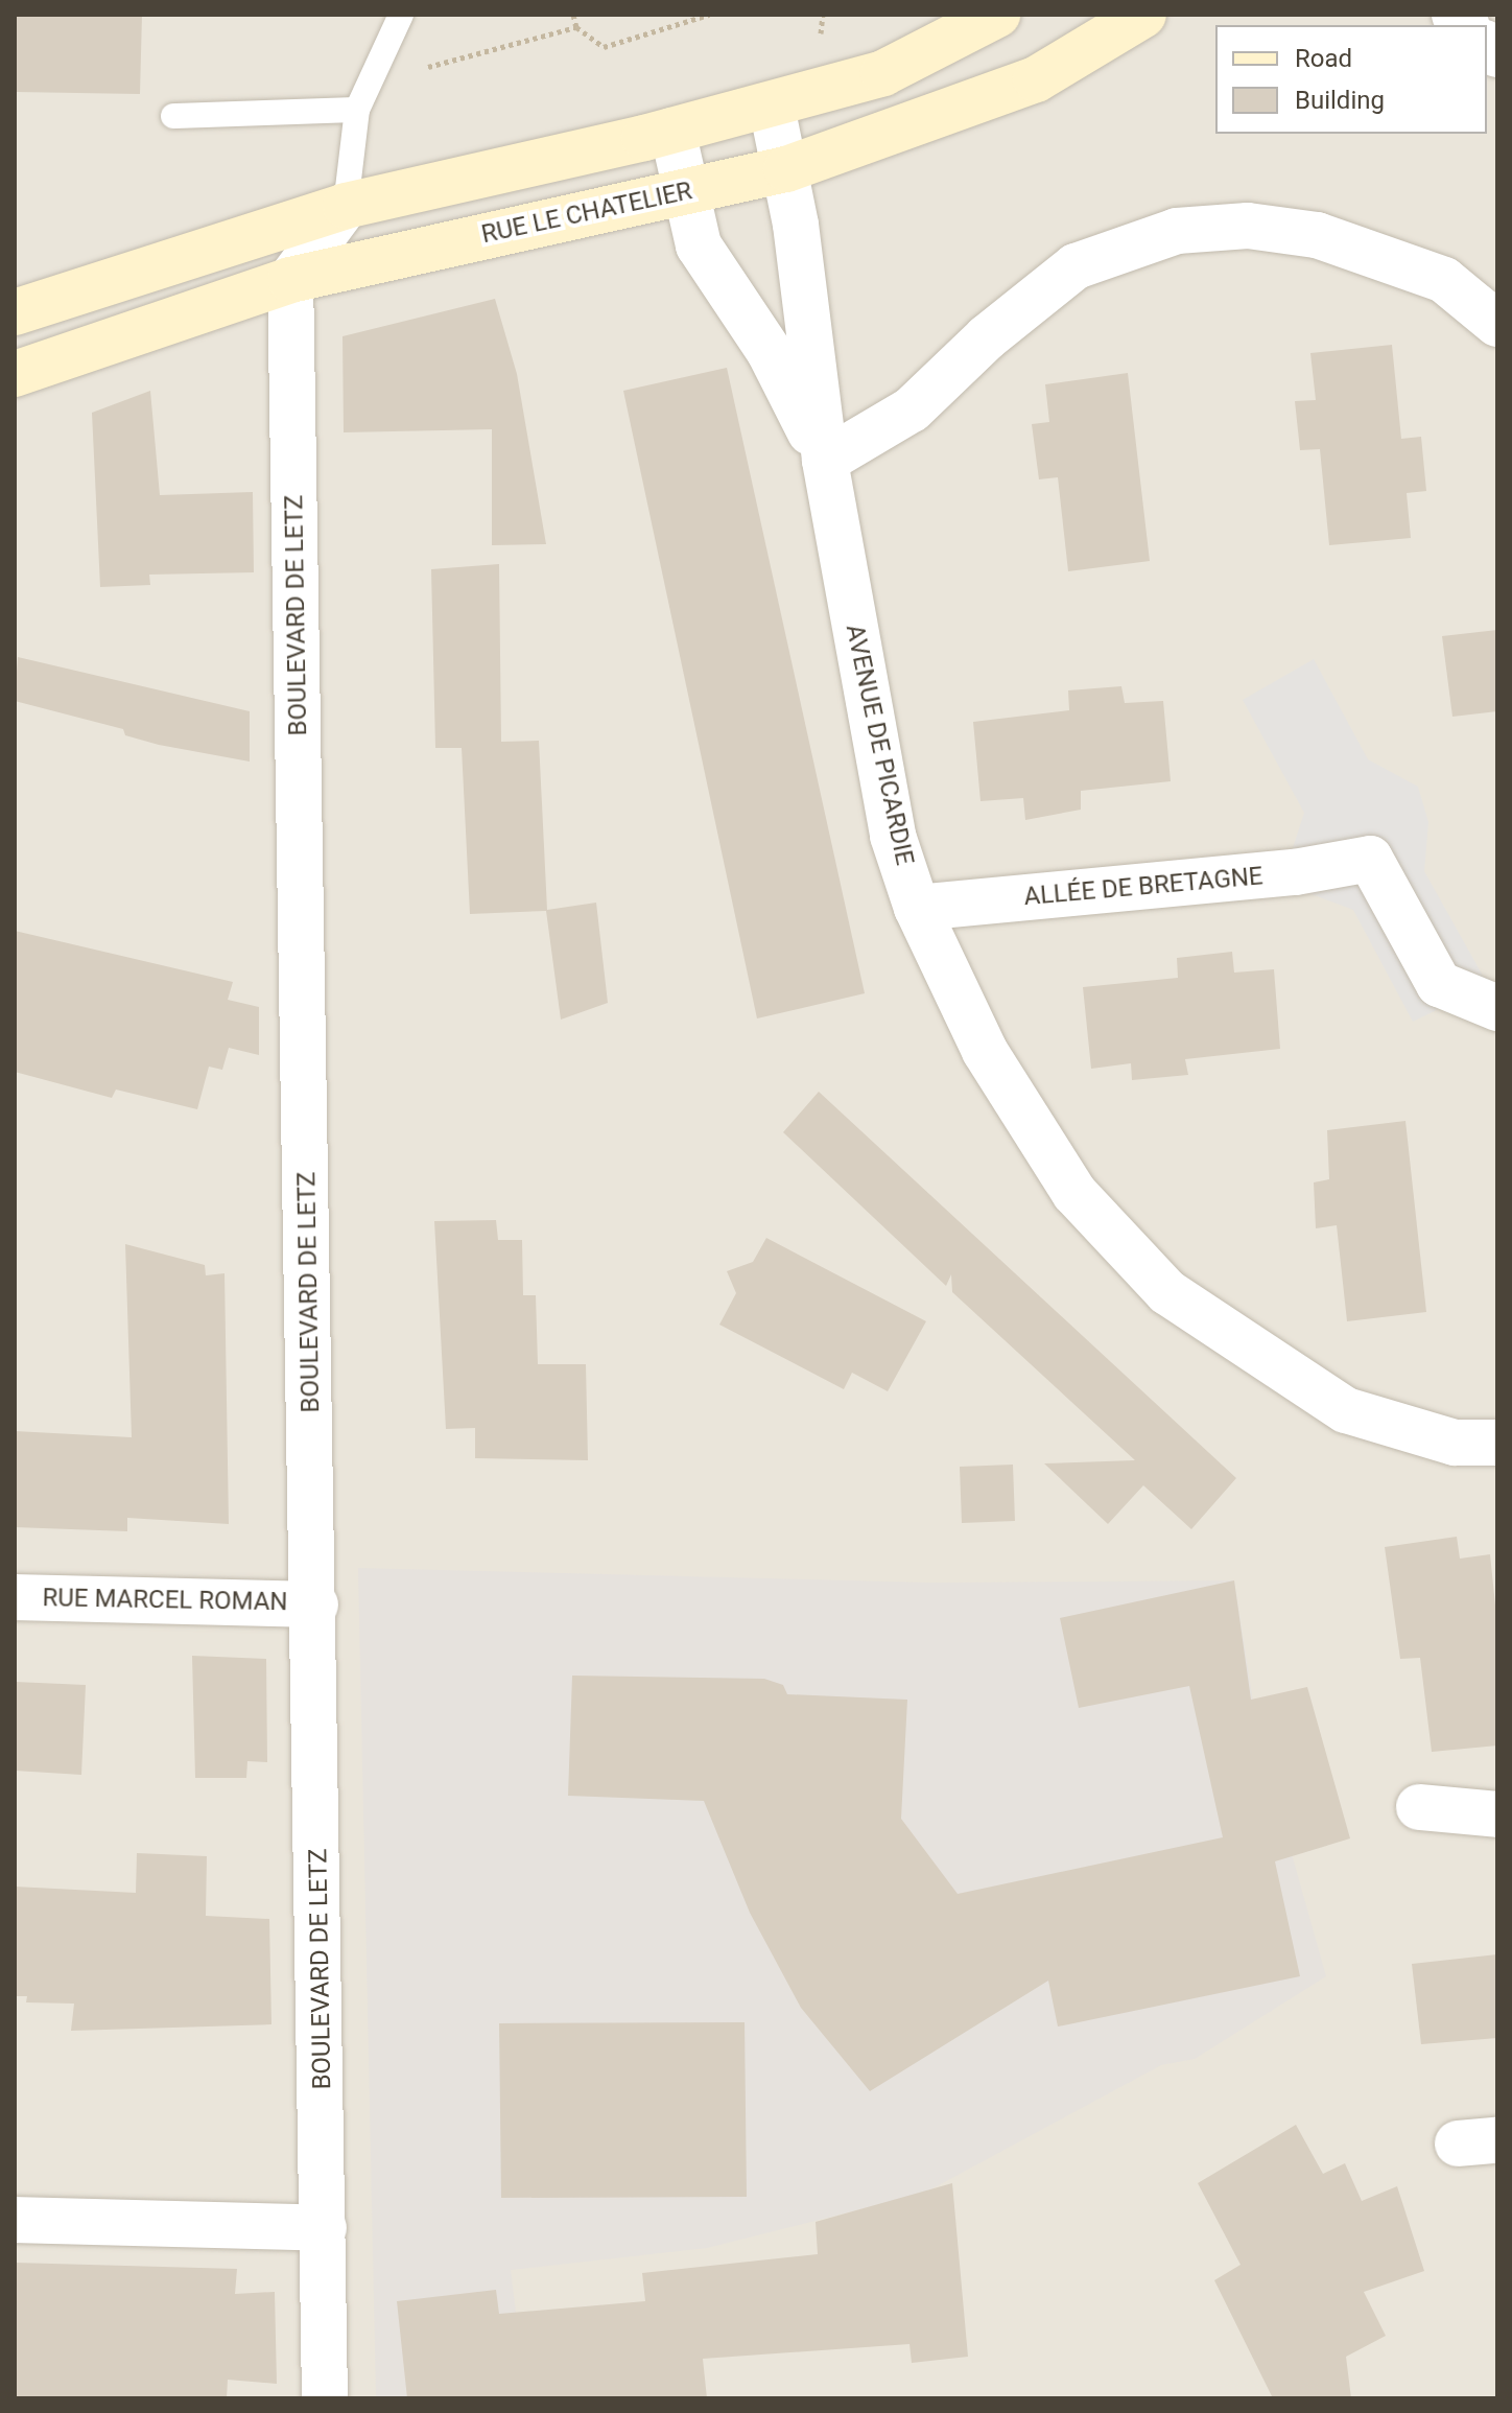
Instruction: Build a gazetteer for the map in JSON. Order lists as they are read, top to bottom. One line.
{"streets":{"main road":["RUE LE CHATELIER"],"street":["BOULEVARD DE LETZ","AVENUE DE PICARDIE","ALLÉE DE BRETAGNE","RUE MARCEL ROMAN"]},"crossings":[["RUE LE CHATELIER","BOULEVARD DE LETZ"],["RUE LE CHATELIER","AVENUE DE PICARDIE"],["BOULEVARD DE LETZ","RUE MARCEL ROMAN"],["AVENUE DE PICARDIE","ALLÉE DE BRETAGNE"]],"legend":["Road","Building"]}
